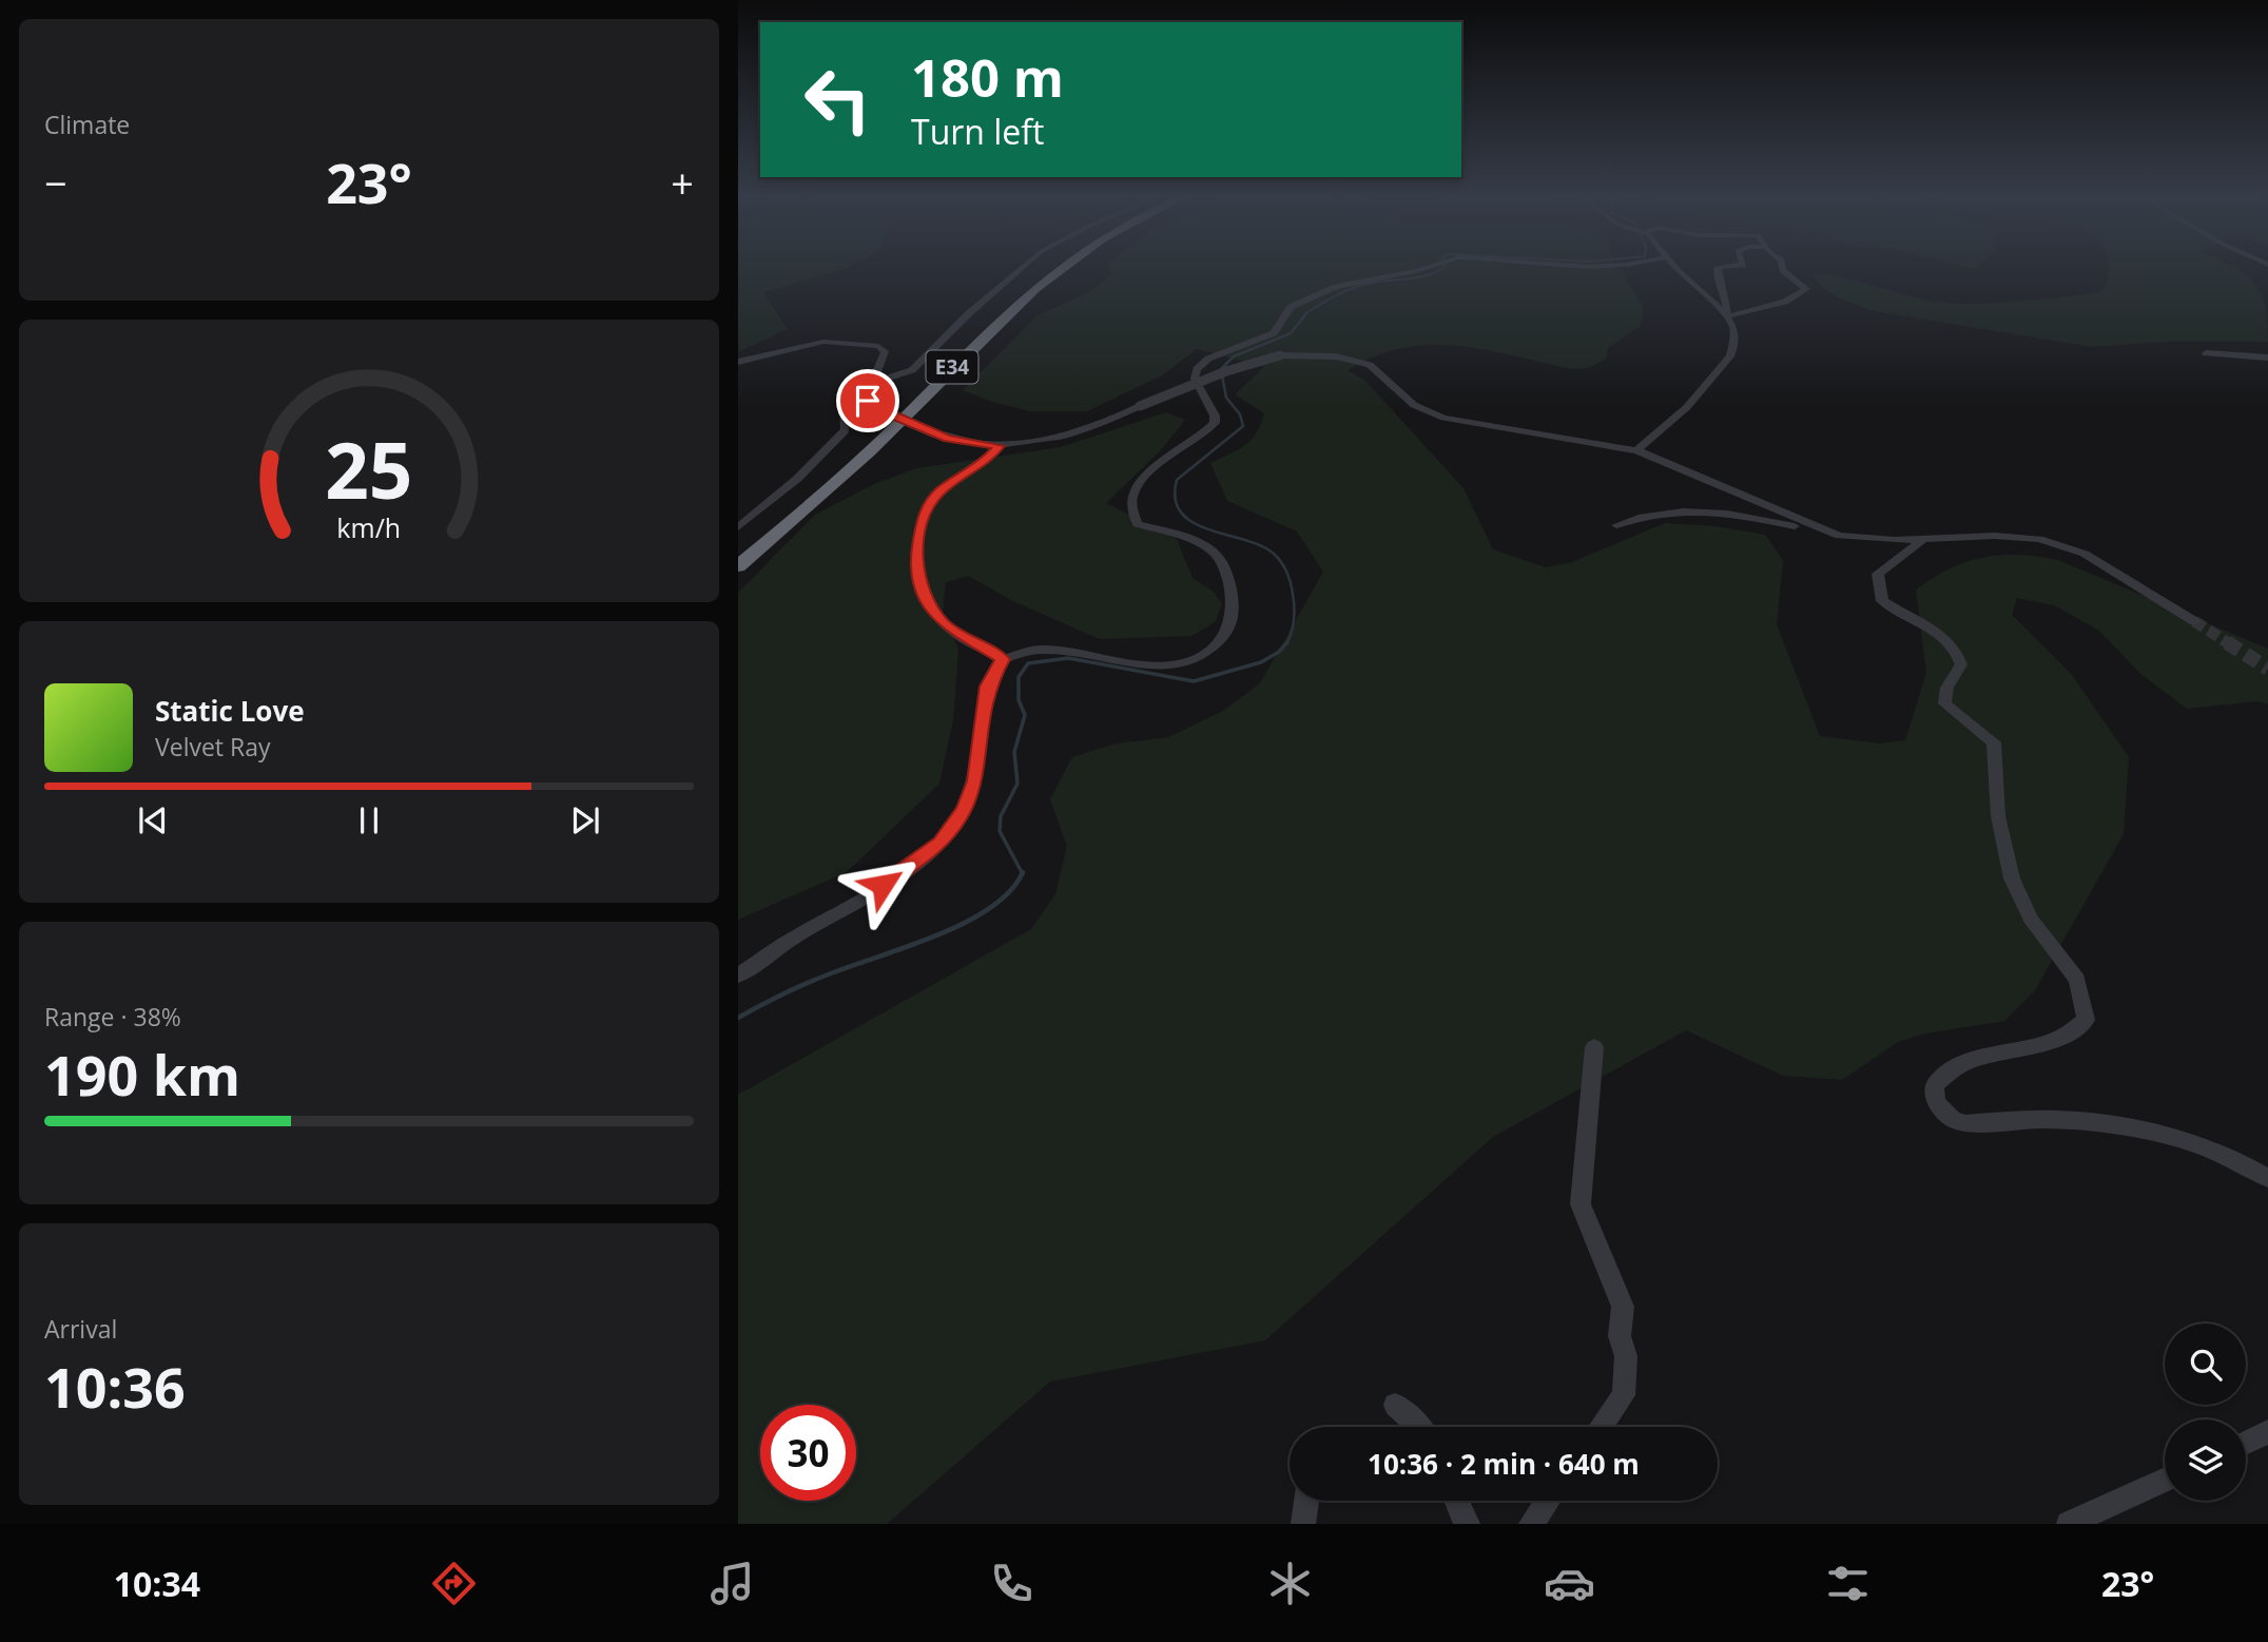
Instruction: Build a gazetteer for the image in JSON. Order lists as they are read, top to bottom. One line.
{"streets":{"highway":["E34"]},"page":{"tile":["Climate",["Range · 38%","190 km"],["Arrival","10:36"]],"turn":["180 m","Turn left"],"heat":["−","23°","+"],"song":["Static Love","Velvet Ray"],"limit":"30","trip":"10:36 · 2 min · 640 m","tabs":["10:34","23°"],"gauge":["25","km/h"]}}
